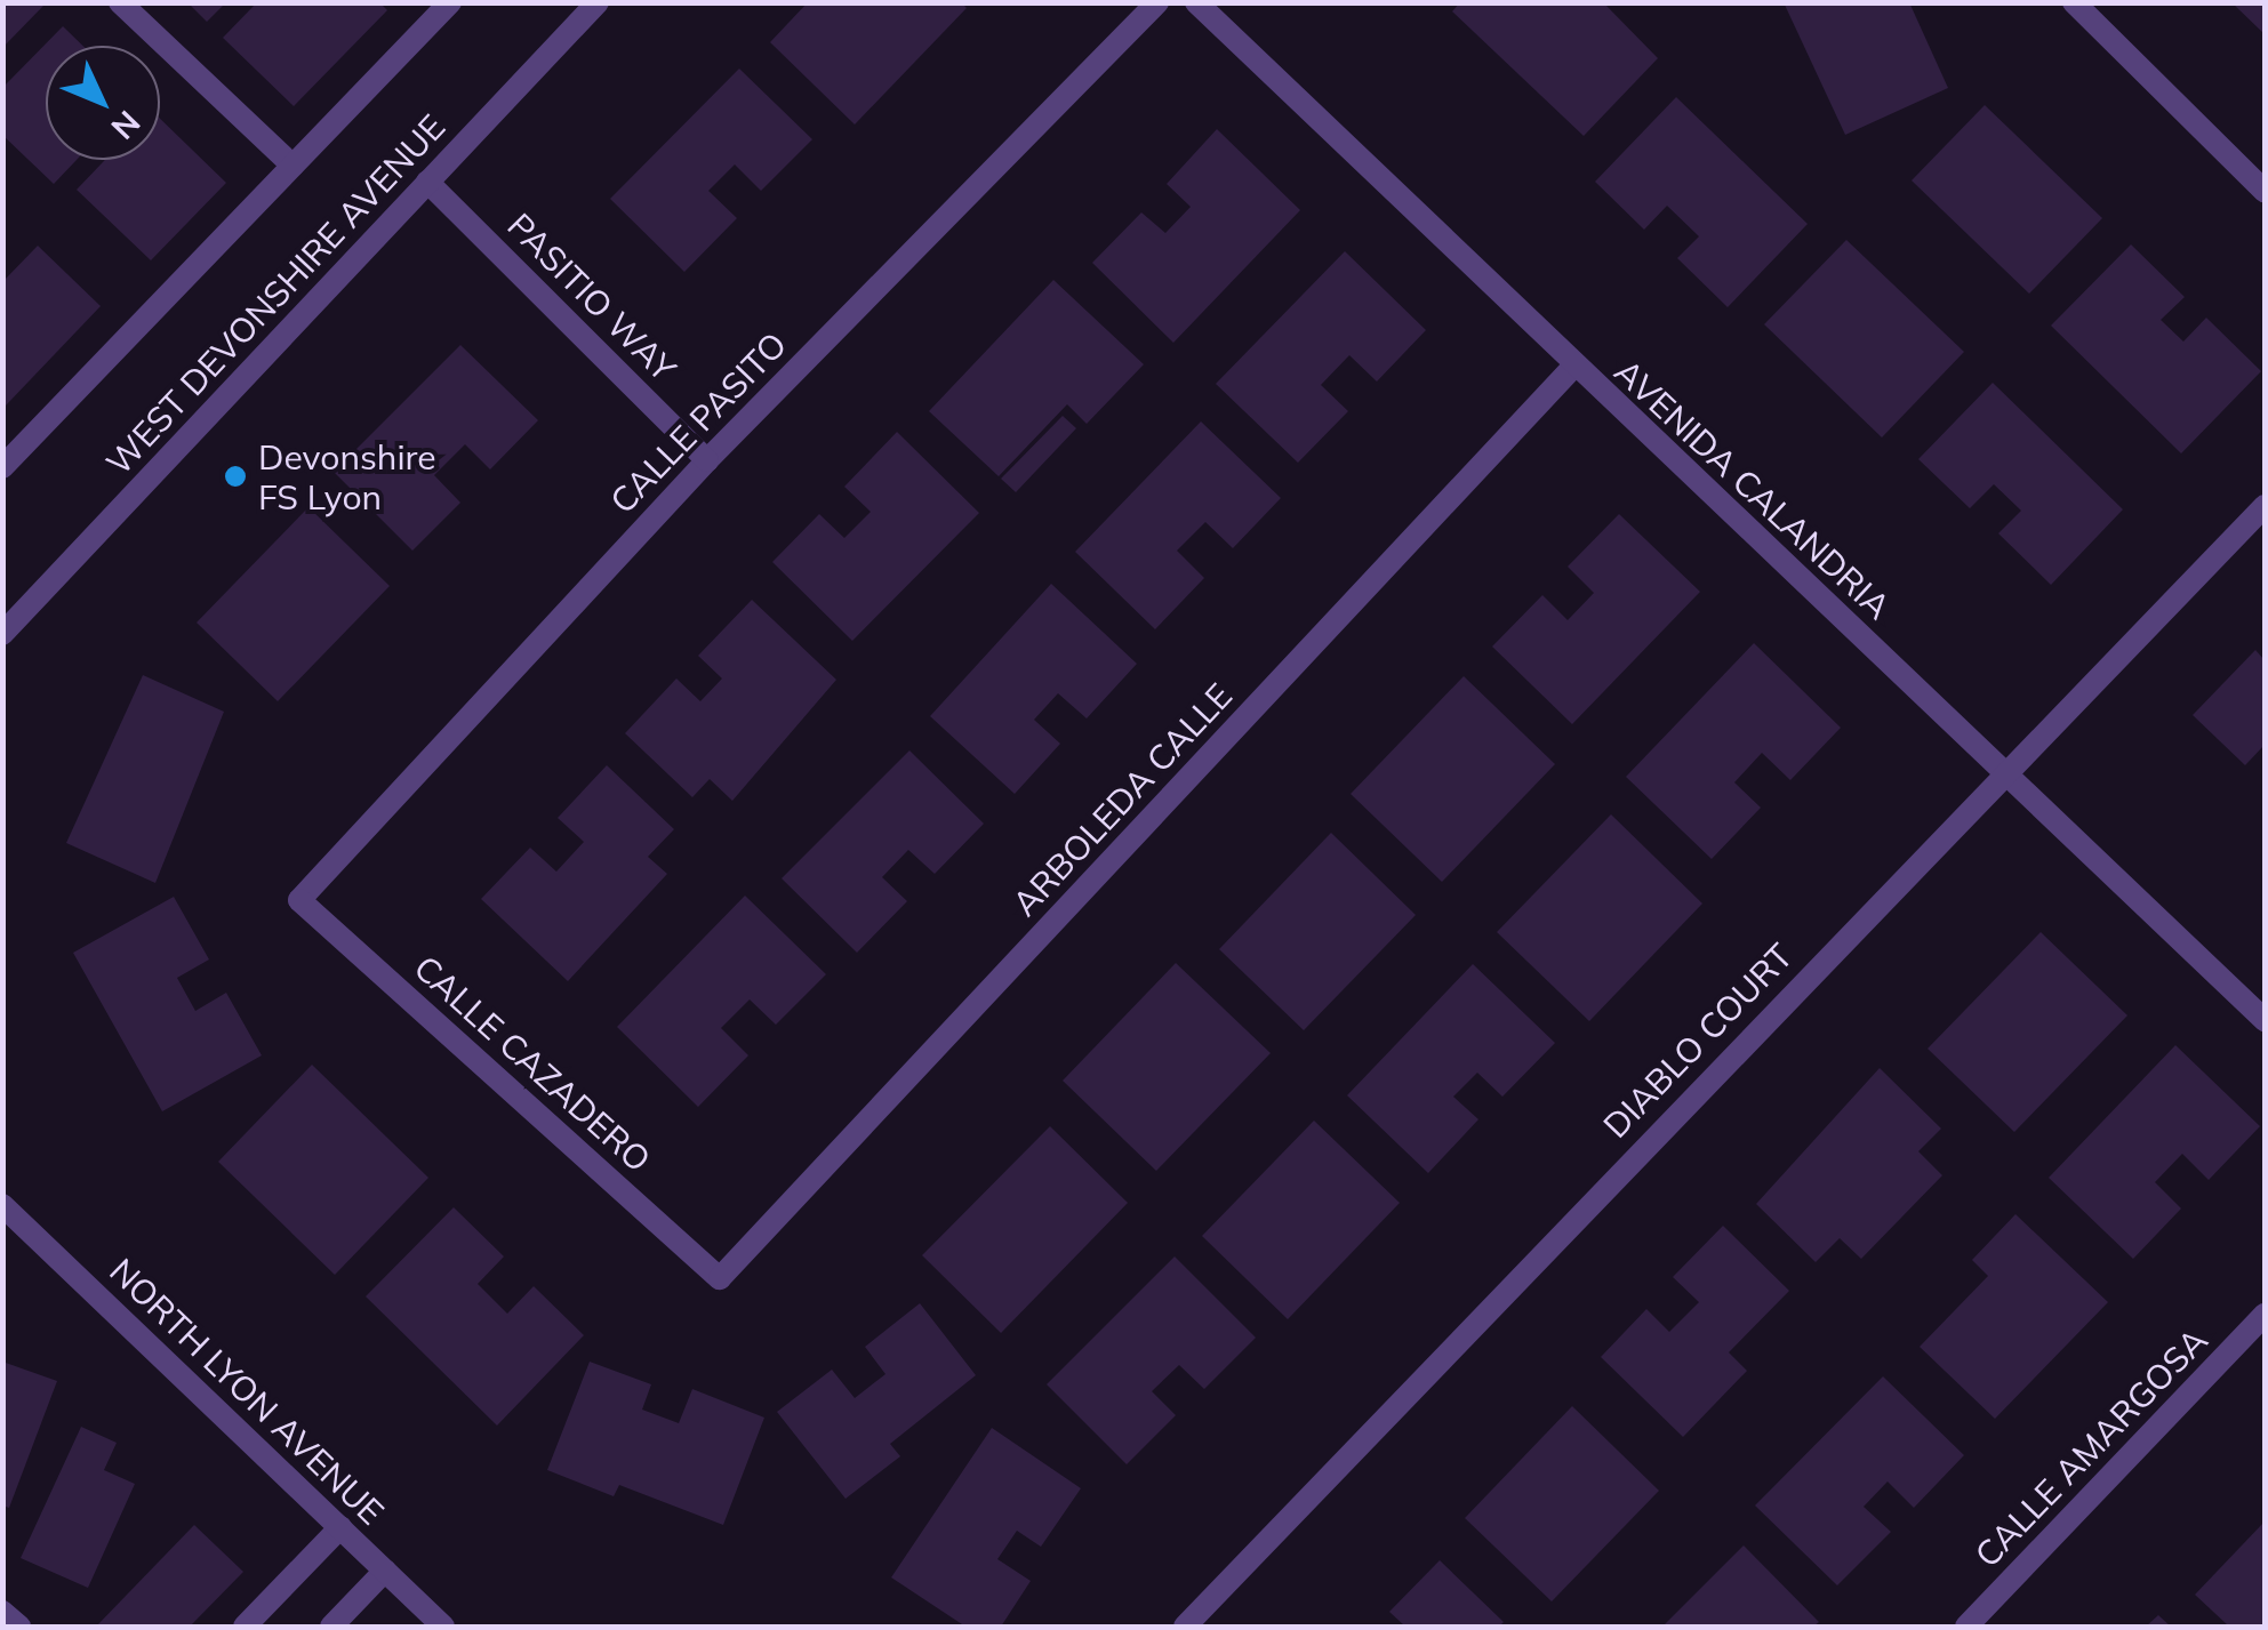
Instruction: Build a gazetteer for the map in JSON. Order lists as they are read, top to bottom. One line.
{"streets":{"street":["WEST DEVONSHIRE AVENUE","PASITIO WAY","CALLE PASITO","AVENIDA CALANDRIA","ARBOLEDA CALLE","DIABLO COURT","CALLE CAZADERO","NORTH LYON AVENUE","CALLE AMARGOSA"]},"crossings":[["WEST DEVONSHIRE AVENUE","PASITIO WAY"],["PASITIO WAY","CALLE PASITO"],["CALLE PASITO","CALLE CAZADERO"],["AVENIDA CALANDRIA","ARBOLEDA CALLE"],["AVENIDA CALANDRIA","DIABLO COURT"],["ARBOLEDA CALLE","CALLE CAZADERO"]],"places":["Devonshire FS Lyon"],"north":"bottom right"}
